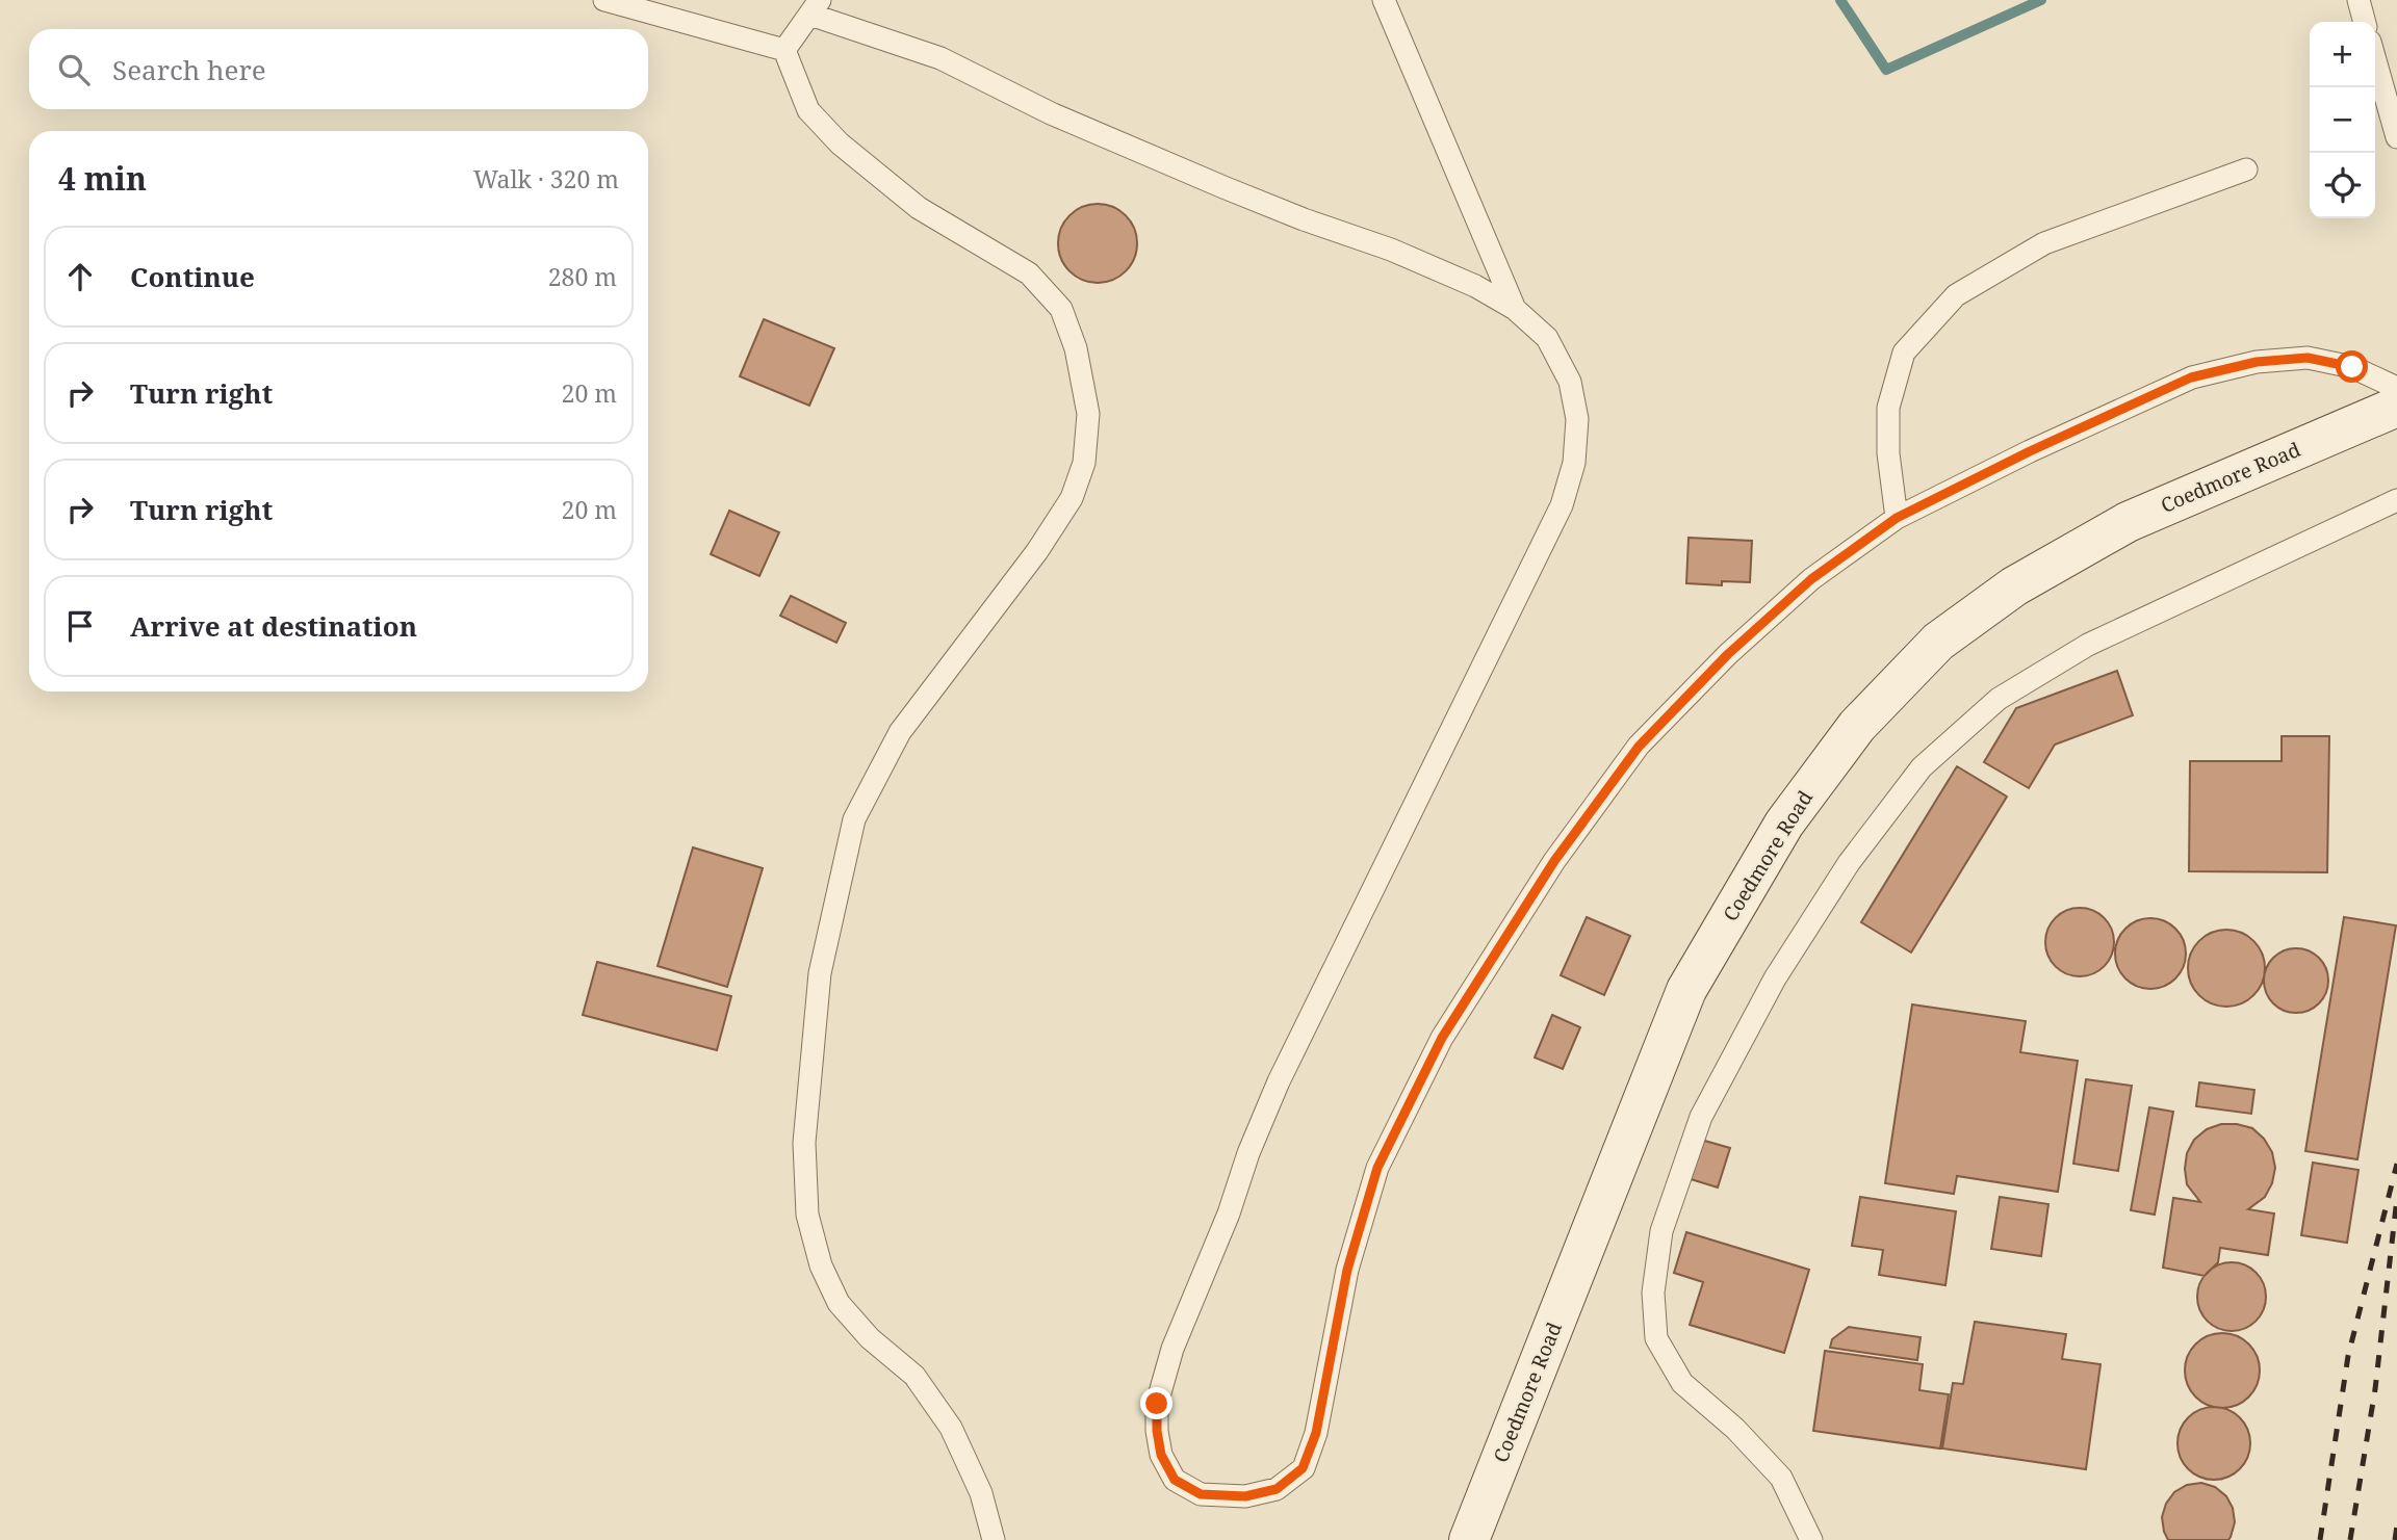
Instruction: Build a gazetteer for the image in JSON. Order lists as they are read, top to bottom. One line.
{"streets":{"street":["Coedmore Road"]},"page":{"map_buttons":["+","−"],"search":"Search here","heading":["4 min","Walk · 320 m"],"list":[["Continue","280 m"],["Turn right","20 m"],["Turn right","20 m"],"Arrive at destination"]}}
